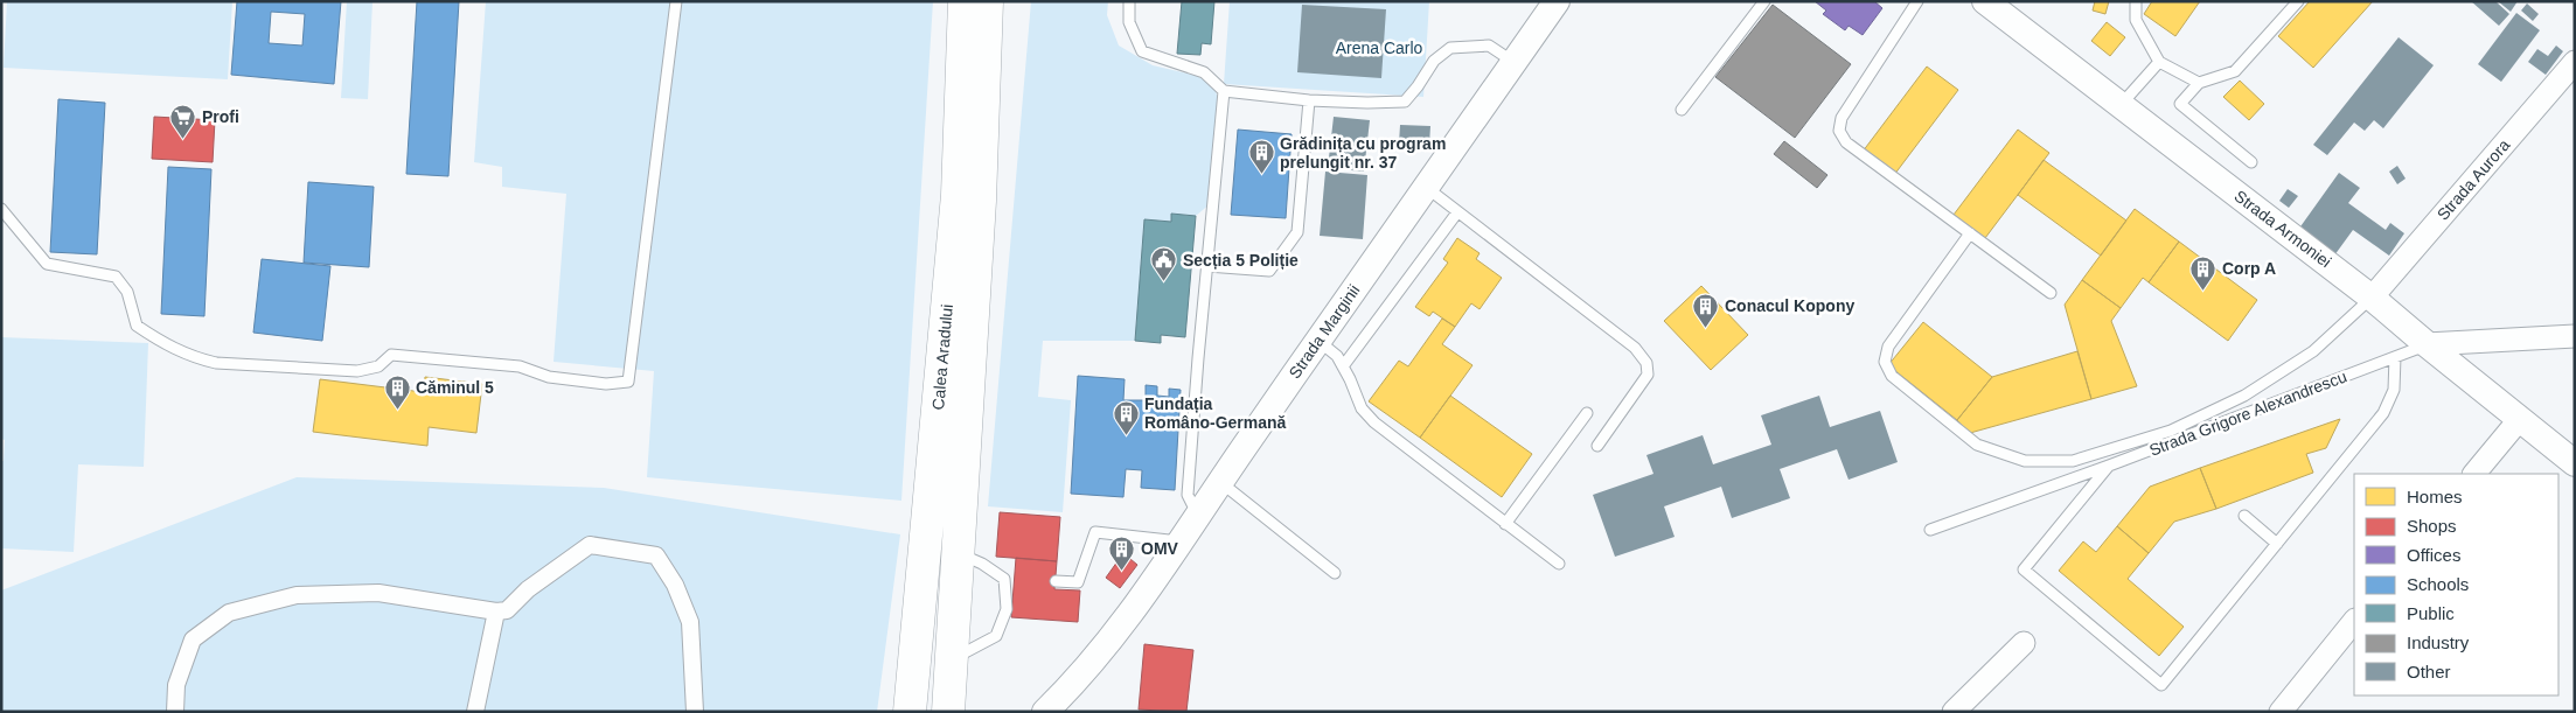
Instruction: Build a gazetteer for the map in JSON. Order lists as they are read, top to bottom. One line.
{"streets":{"main road":["Calea Aradului"],"street":["Strada Aurora","Strada Armoniei","Strada Marginii","Strada Grigore Alexandrescu"]},"crossings":[["Strada Aurora","Strada Armoniei"],["Strada Armoniei","Strada Grigore Alexandrescu"]],"parks":["Arena Carlo"],"places":{"supermarket":["Profi"],"building":["Grădinița cu program prelungit nr. 37","Corp A","Conacul Kopony","Căminul 5","Fundația Româno-Germană","OMV"],"public building":["Secția 5 Poliție"]},"legend":["Homes","Shops","Offices","Schools","Public","Industry","Other"]}
